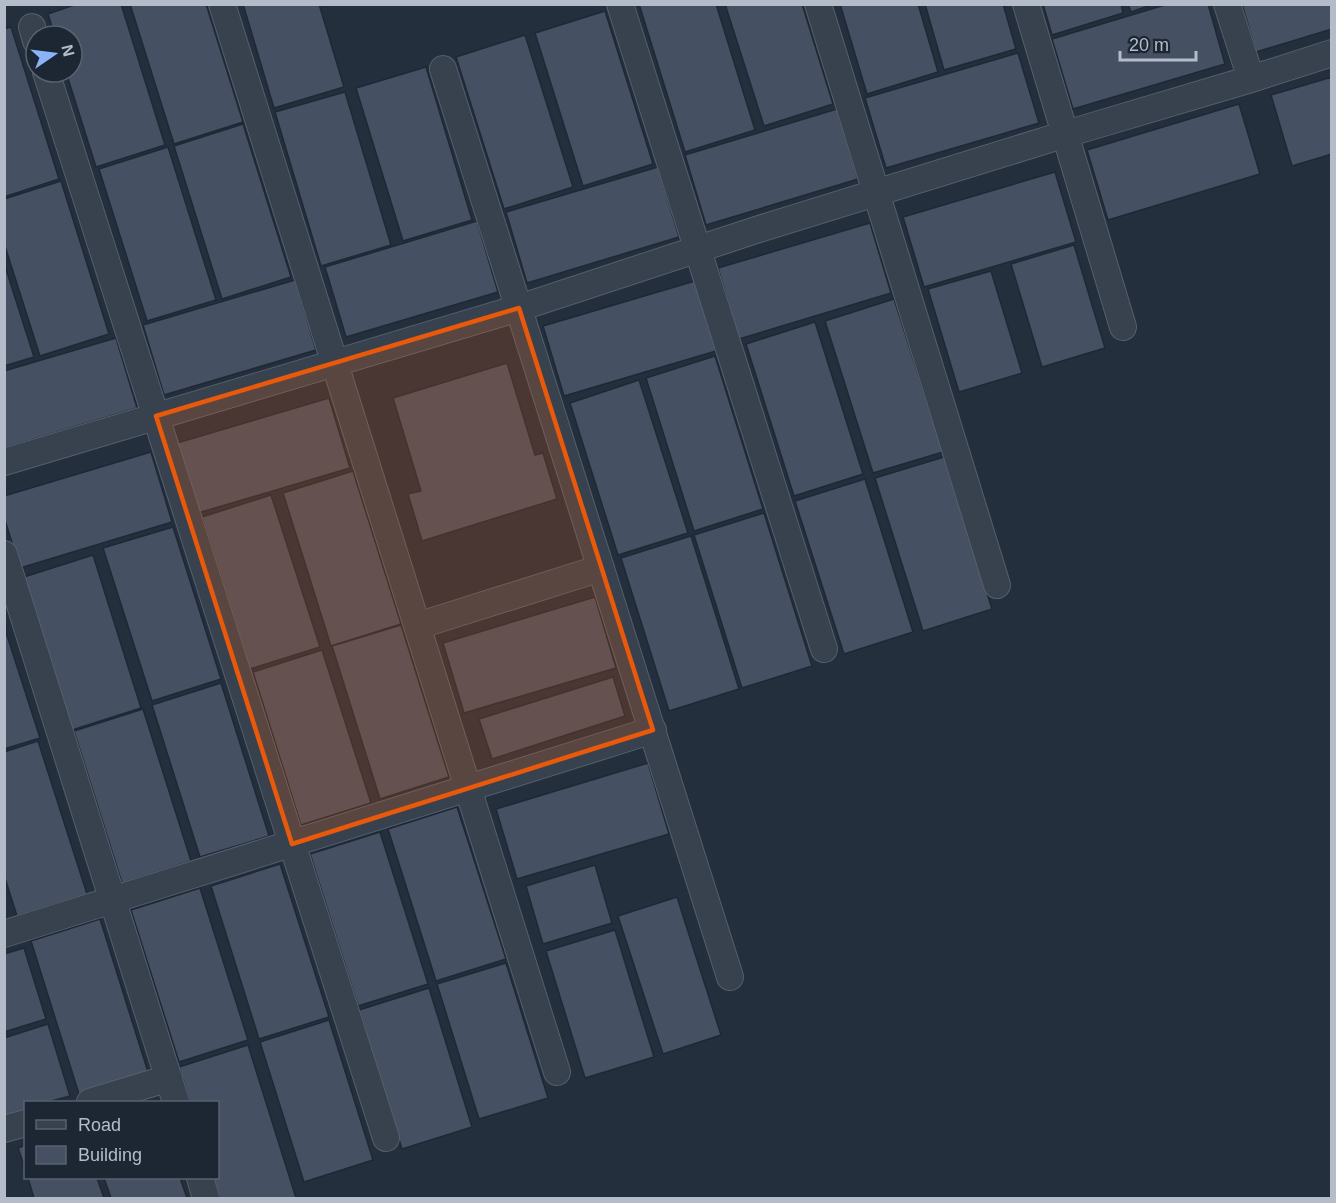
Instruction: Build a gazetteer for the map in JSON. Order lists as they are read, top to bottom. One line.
{"legend":["Road","Building"],"scale_bar":"20 m","north":"right"}
